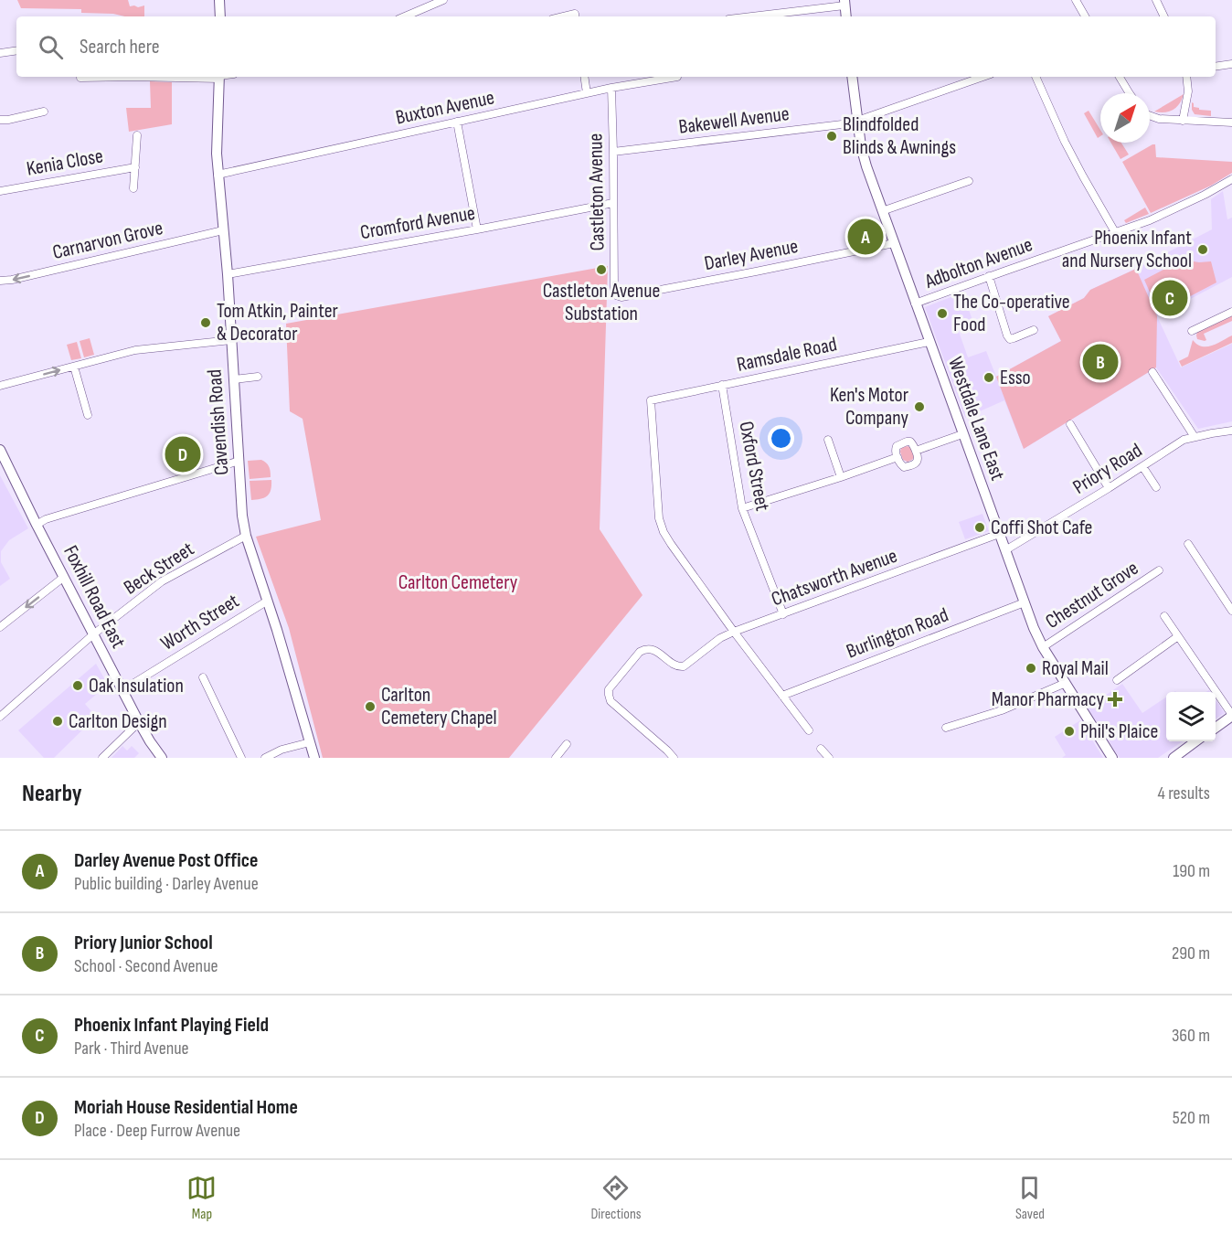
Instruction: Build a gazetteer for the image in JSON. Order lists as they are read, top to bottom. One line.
{"streets":{"street":["Buxton Avenue","Bakewell Avenue","Kenia Close","Castleton Avenue","Cromford Avenue","Carnarvon Grove","Darley Avenue","Adbolton Avenue","Ramsdale Road","Westdale Lane East","Cavendish Road","Oxford Street","Priory Road","Beck Street","Chatsworth Avenue","Chestnut Grove","Foxhill Road East","Worth Street","Burlington Road"]},"crossings":[["Buxton Avenue","Castleton Avenue"],["Buxton Avenue","Cavendish Road"],["Bakewell Avenue","Castleton Avenue"],["Bakewell Avenue","Westdale Lane East"],["Castleton Avenue","Cromford Avenue"],["Castleton Avenue","Darley Avenue"],["Cromford Avenue","Cavendish Road"],["Carnarvon Grove","Cavendish Road"],["Darley Avenue","Westdale Lane East"],["Adbolton Avenue","Westdale Lane East"],["Ramsdale Road","Westdale Lane East"],["Ramsdale Road","Oxford Street"],["Ramsdale Road","Chatsworth Avenue"],["Westdale Lane East","Priory Road"],["Westdale Lane East","Chatsworth Avenue"],["Westdale Lane East","Chestnut Grove"],["Westdale Lane East","Burlington Road"],["Cavendish Road","Beck Street"],["Cavendish Road","Worth Street"],["Oxford Street","Chatsworth Avenue"],["Beck Street","Foxhill Road East"],["Foxhill Road East","Worth Street"]],"one_way":["Carnarvon Grove"],"parks":["Carlton Cemetery"],"places":{"other":["Blindfolded Blinds & Awnings","Phoenix Infant and Nursery School","Castleton Avenue Substation","The Co-operative Food","Tom Atkin, Painter & Decorator","Esso","Ken's Motor Company","Coffi Shot Cafe","Royal Mail","Oak Insulation","Carlton Cemetery Chapel","Carlton Design","Phil's Plaice"],"health":["Manor Pharmacy"]},"north":"top right","page":{"search":"Search here","pins":["A","C","B","D"],"heading":["Nearby","4 results"],"list":[{"mark":"A","name":"Darley Avenue Post Office","note":"Public building · Darley Avenue","value":"190 m"},{"mark":"B","name":"Priory Junior School","note":"School · Second Avenue","value":"290 m"},{"mark":"C","name":"Phoenix Infant Playing Field","note":"Park · Third Avenue","value":"360 m"},{"mark":"D","name":"Moriah House Residential Home","note":"Place · Deep Furrow Avenue","value":"520 m"}],"nav":["Map","Directions","Saved"]}}
